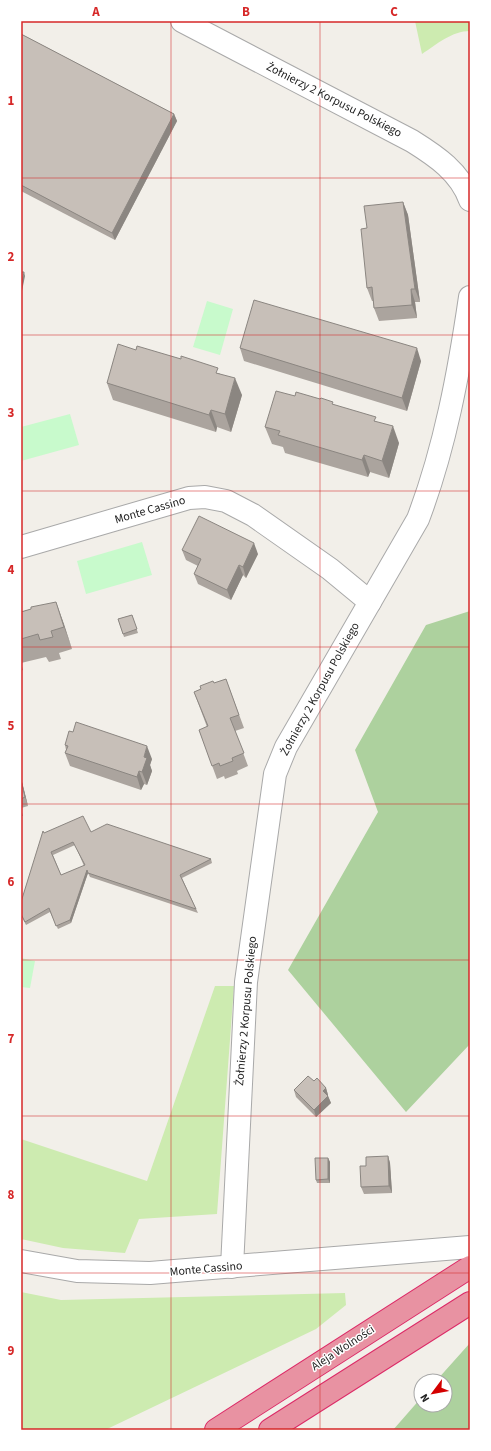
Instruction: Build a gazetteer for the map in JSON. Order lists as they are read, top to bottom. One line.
{"streets":{"highway":["Aleja Wolności"],"street":["Żołnierzy 2 Korpusu Polskiego","Monte Cassino"]},"crossings":[["Żołnierzy 2 Korpusu Polskiego","Monte Cassino"]],"north":"bottom left","grid":{"columns":["A","B","C"],"rows":["1","2","3","4","5","6","7","8","9"]}}
